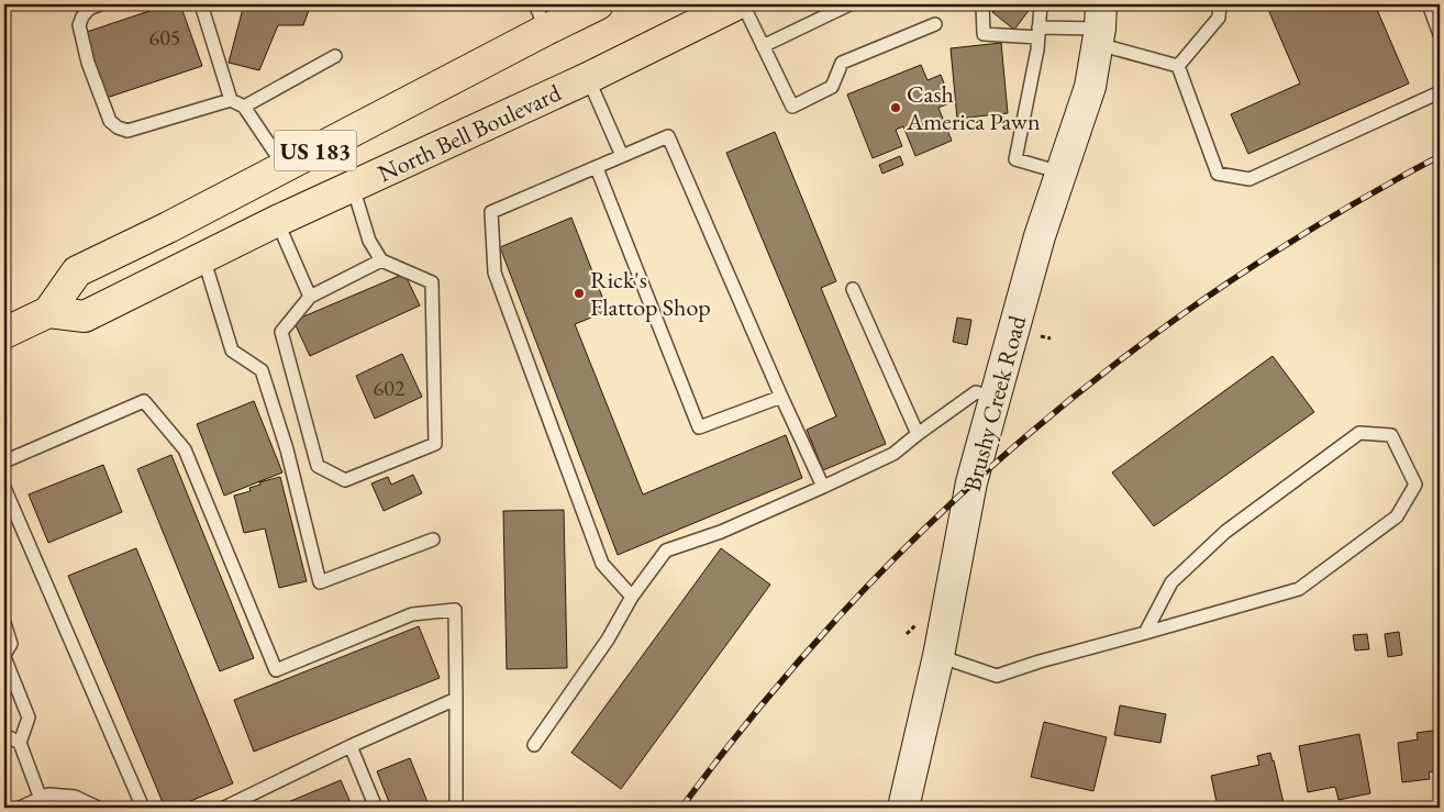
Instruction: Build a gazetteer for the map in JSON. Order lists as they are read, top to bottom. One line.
{"streets":{"main road":["North Bell Boulevard","US 183"],"street":["Brushy Creek Road"]},"crossings":[["North Bell Boulevard","US 183"]],"places":["Cash America Pawn","Rick's Flattop Shop"],"house_numbers":["605","602"]}
